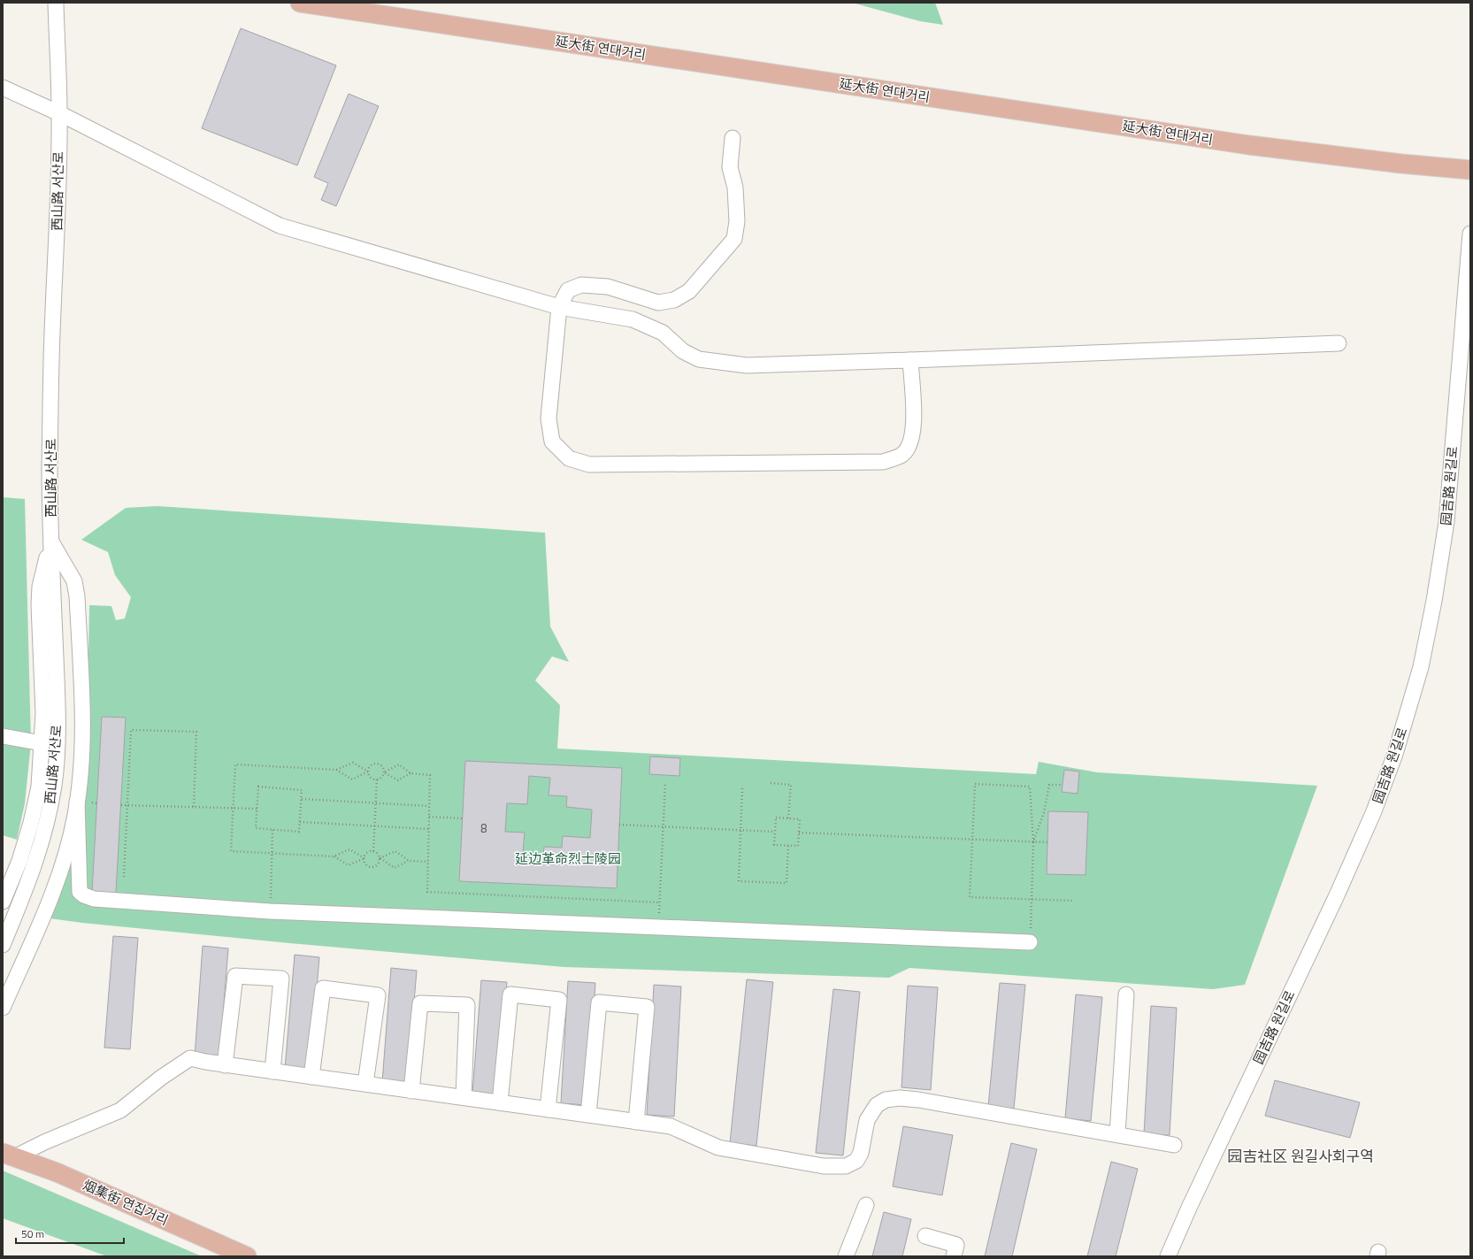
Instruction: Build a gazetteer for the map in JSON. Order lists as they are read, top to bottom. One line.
{"streets":{"main road":["延大街 연대거리","烟集街 연집거리"],"street":["西山路 서산로","园吉路 원길로"]},"districts":["园吉社区 원길사회구역"],"parks":["延边革命烈士陵园"],"house_numbers":["8"],"scale_bar":"50 m"}
